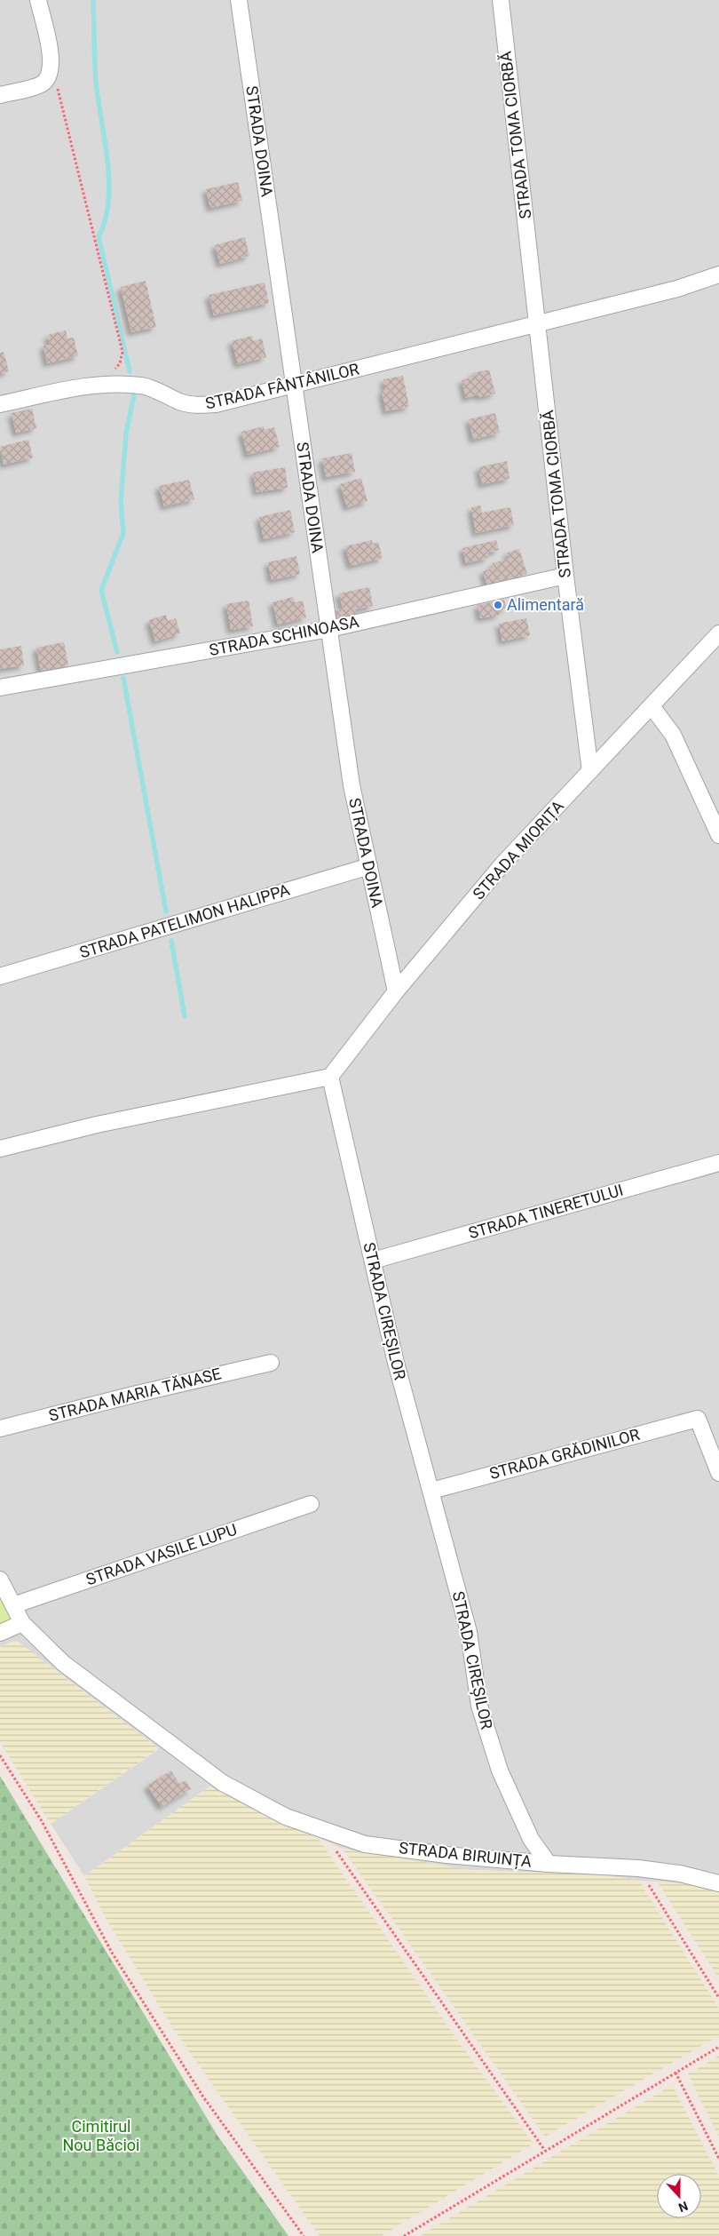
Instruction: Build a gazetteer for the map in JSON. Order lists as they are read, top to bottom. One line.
{"streets":{"street":["STRADA TOMA CIORBĂ","STRADA DOINA","STRADA FÂNTÂNILOR","STRADA SCHINOASA","STRADA MIORIȚA","STRADA PATELIMON HALIPPA","STRADA TINERETULUI","STRADA CIREȘILOR","STRADA MARIA TĂNASE","STRADA GRĂDINILOR","STRADA VASILE LUPU","STRADA BIRUINȚA"]},"crossings":[["STRADA TOMA CIORBĂ","STRADA FÂNTÂNILOR"],["STRADA TOMA CIORBĂ","STRADA SCHINOASA"],["STRADA TOMA CIORBĂ","STRADA MIORIȚA"],["STRADA DOINA","STRADA FÂNTÂNILOR"],["STRADA DOINA","STRADA SCHINOASA"],["STRADA DOINA","STRADA MIORIȚA"],["STRADA DOINA","STRADA PATELIMON HALIPPA"],["STRADA MIORIȚA","STRADA CIREȘILOR"],["STRADA TINERETULUI","STRADA CIREȘILOR"],["STRADA CIREȘILOR","STRADA GRĂDINILOR"],["STRADA CIREȘILOR","STRADA BIRUINȚA"],["STRADA VASILE LUPU","STRADA BIRUINȚA"]],"parks":["Cimitirul Nou Băcioi"],"places":["Alimentară"],"north":"bottom"}
